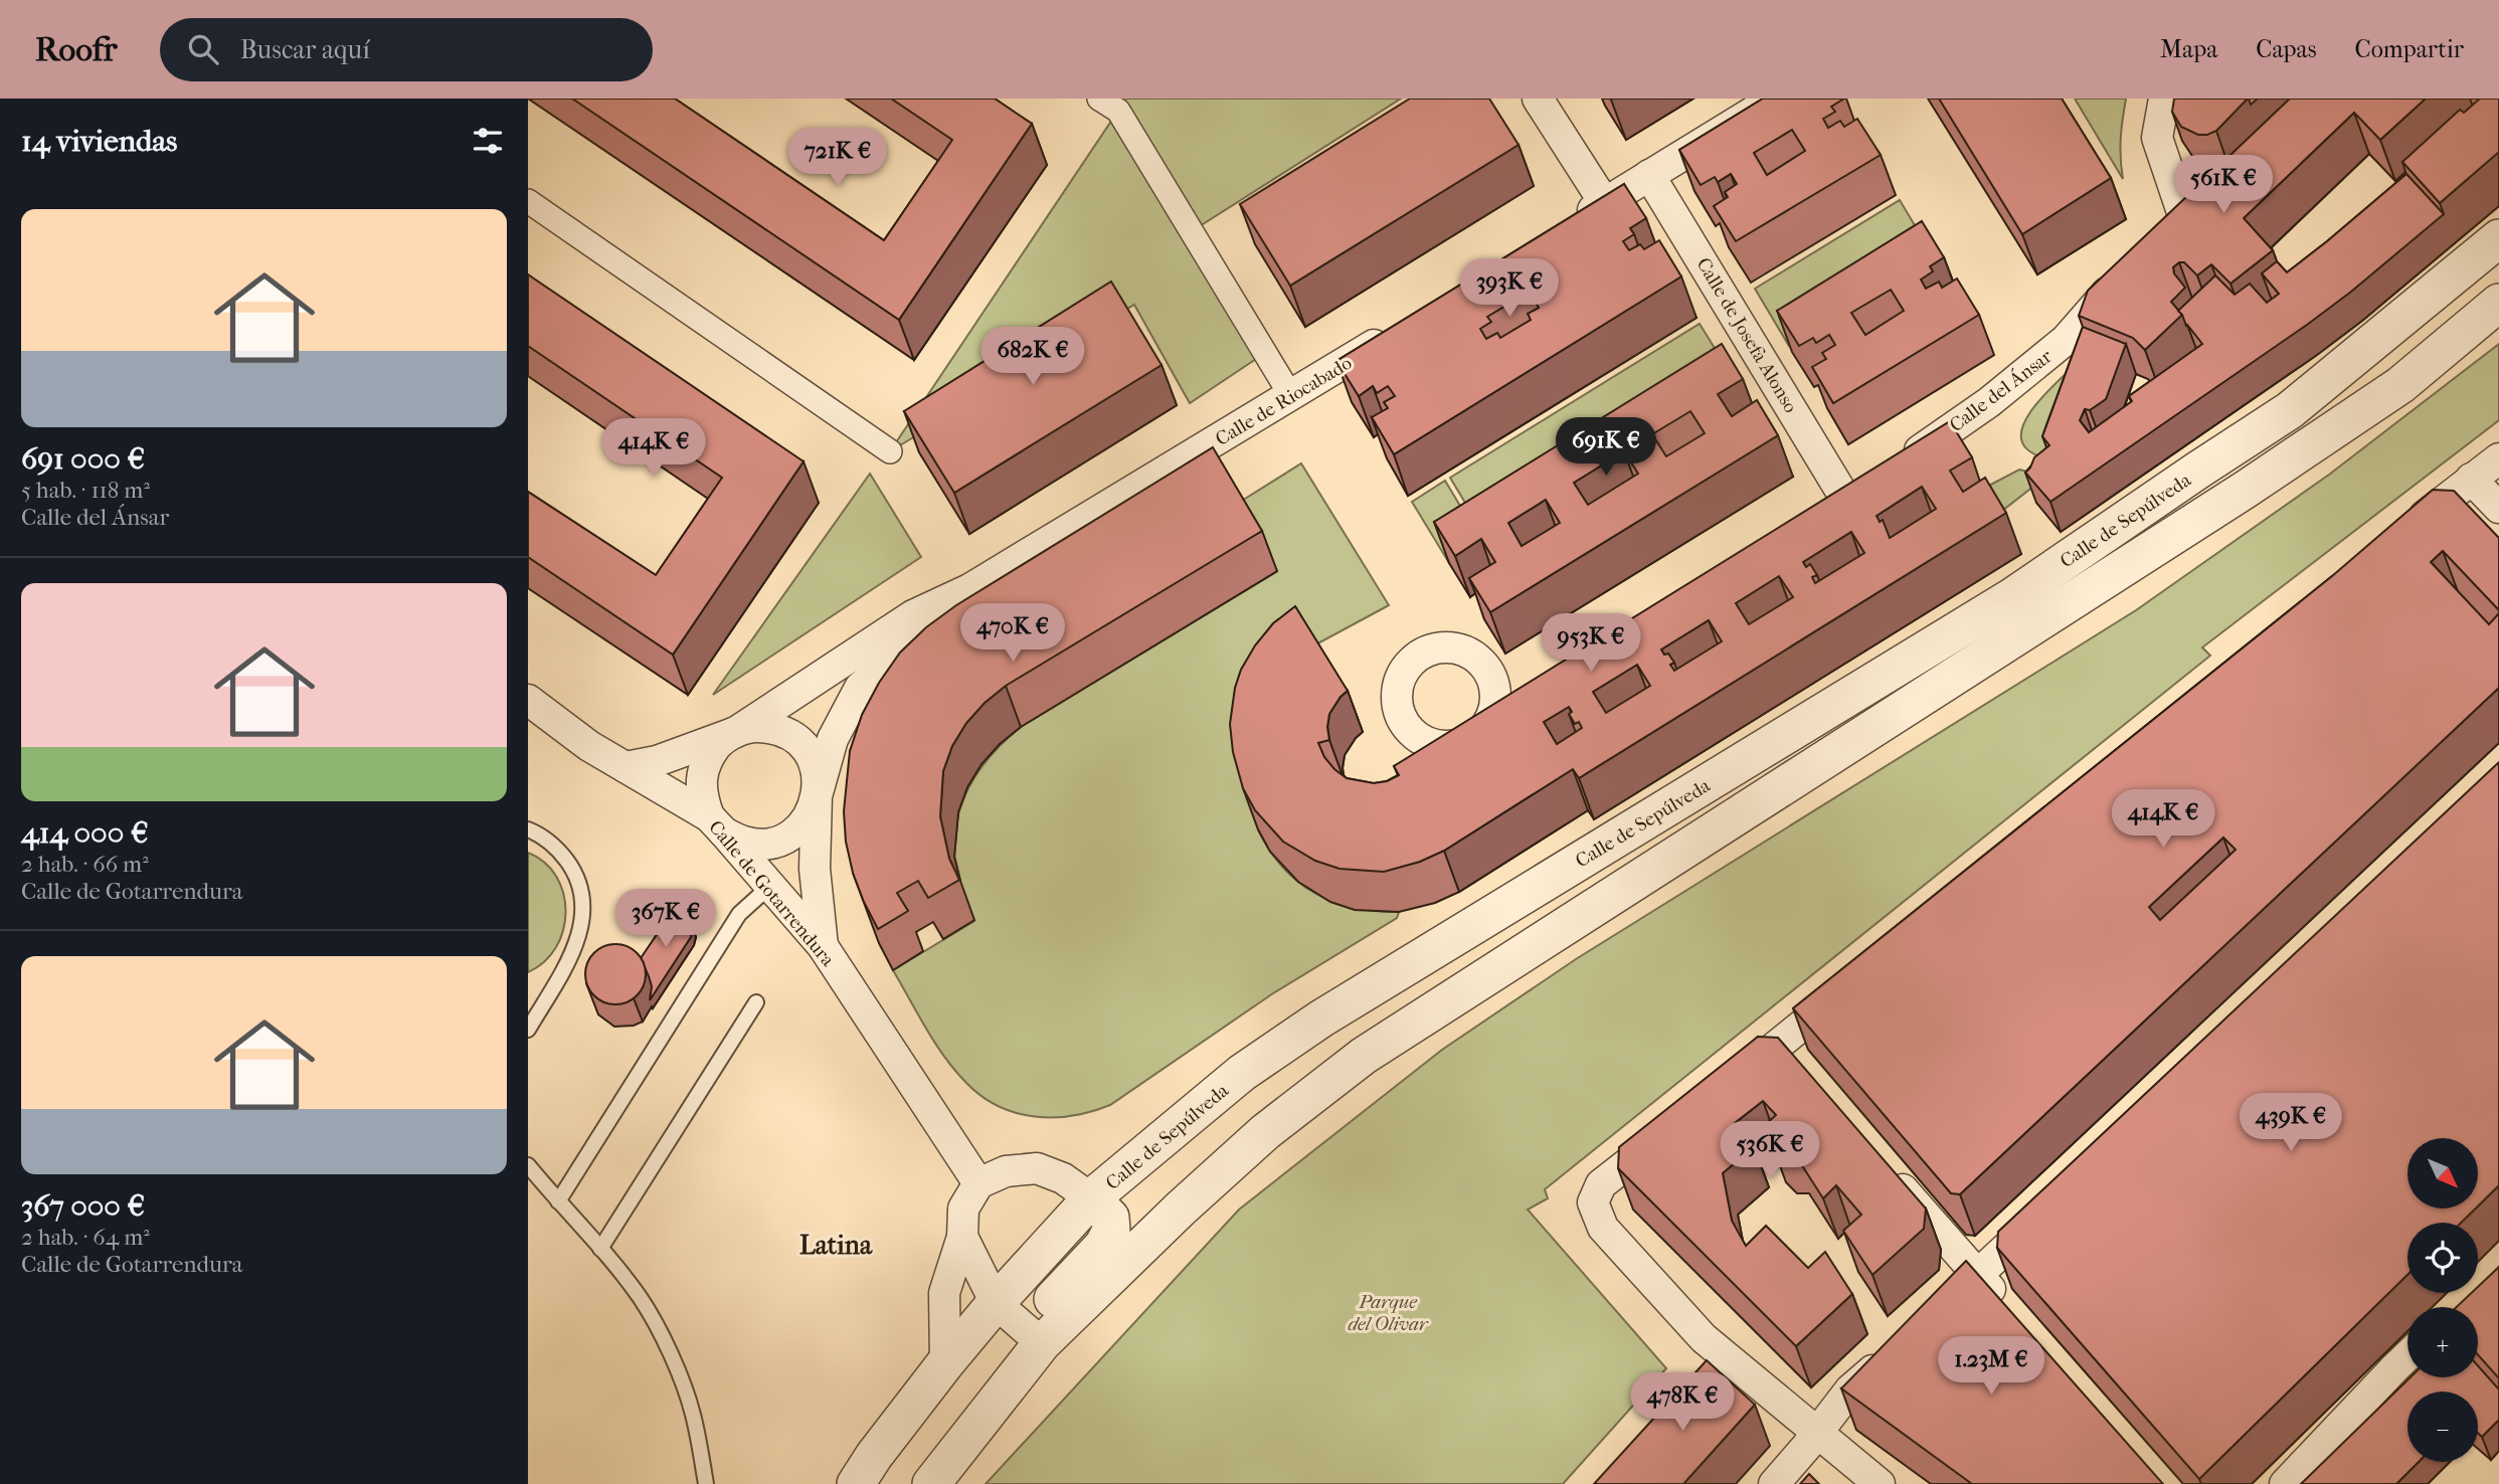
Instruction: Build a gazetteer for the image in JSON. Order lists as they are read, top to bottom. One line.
{"streets":{"street":["Calle de Josefa Alonso","Calle del Ánsar","Calle de Riocabado","Calle de Sepúlveda","Calle de Gotarrendura"]},"crossings":[["Calle de Riocabado","Calle de Gotarrendura"]],"districts":["Latina"],"parks":["Parque del Olivar"],"north":"bottom right","page":{"header":"Roofr","search":"Buscar aquí","nav":["Mapa","Capas","Compartir"],"heading":"14 viviendas","price":["721K €","561K €","393K €","682K €","691K €","414K €","470K €","953K €","414K €","367K €","439K €","536K €","1.23M €","478K €"],"list":[{"name":"691 000 €","note":"5 hab. · 118 m² · Calle del Ánsar"},{"name":"414 000 €","note":"2 hab. · 66 m² · Calle de Gotarrendura"},{"name":"367 000 €","note":"2 hab. · 64 m² · Calle de Gotarrendura"}],"map_buttons":["+","−"]}}
